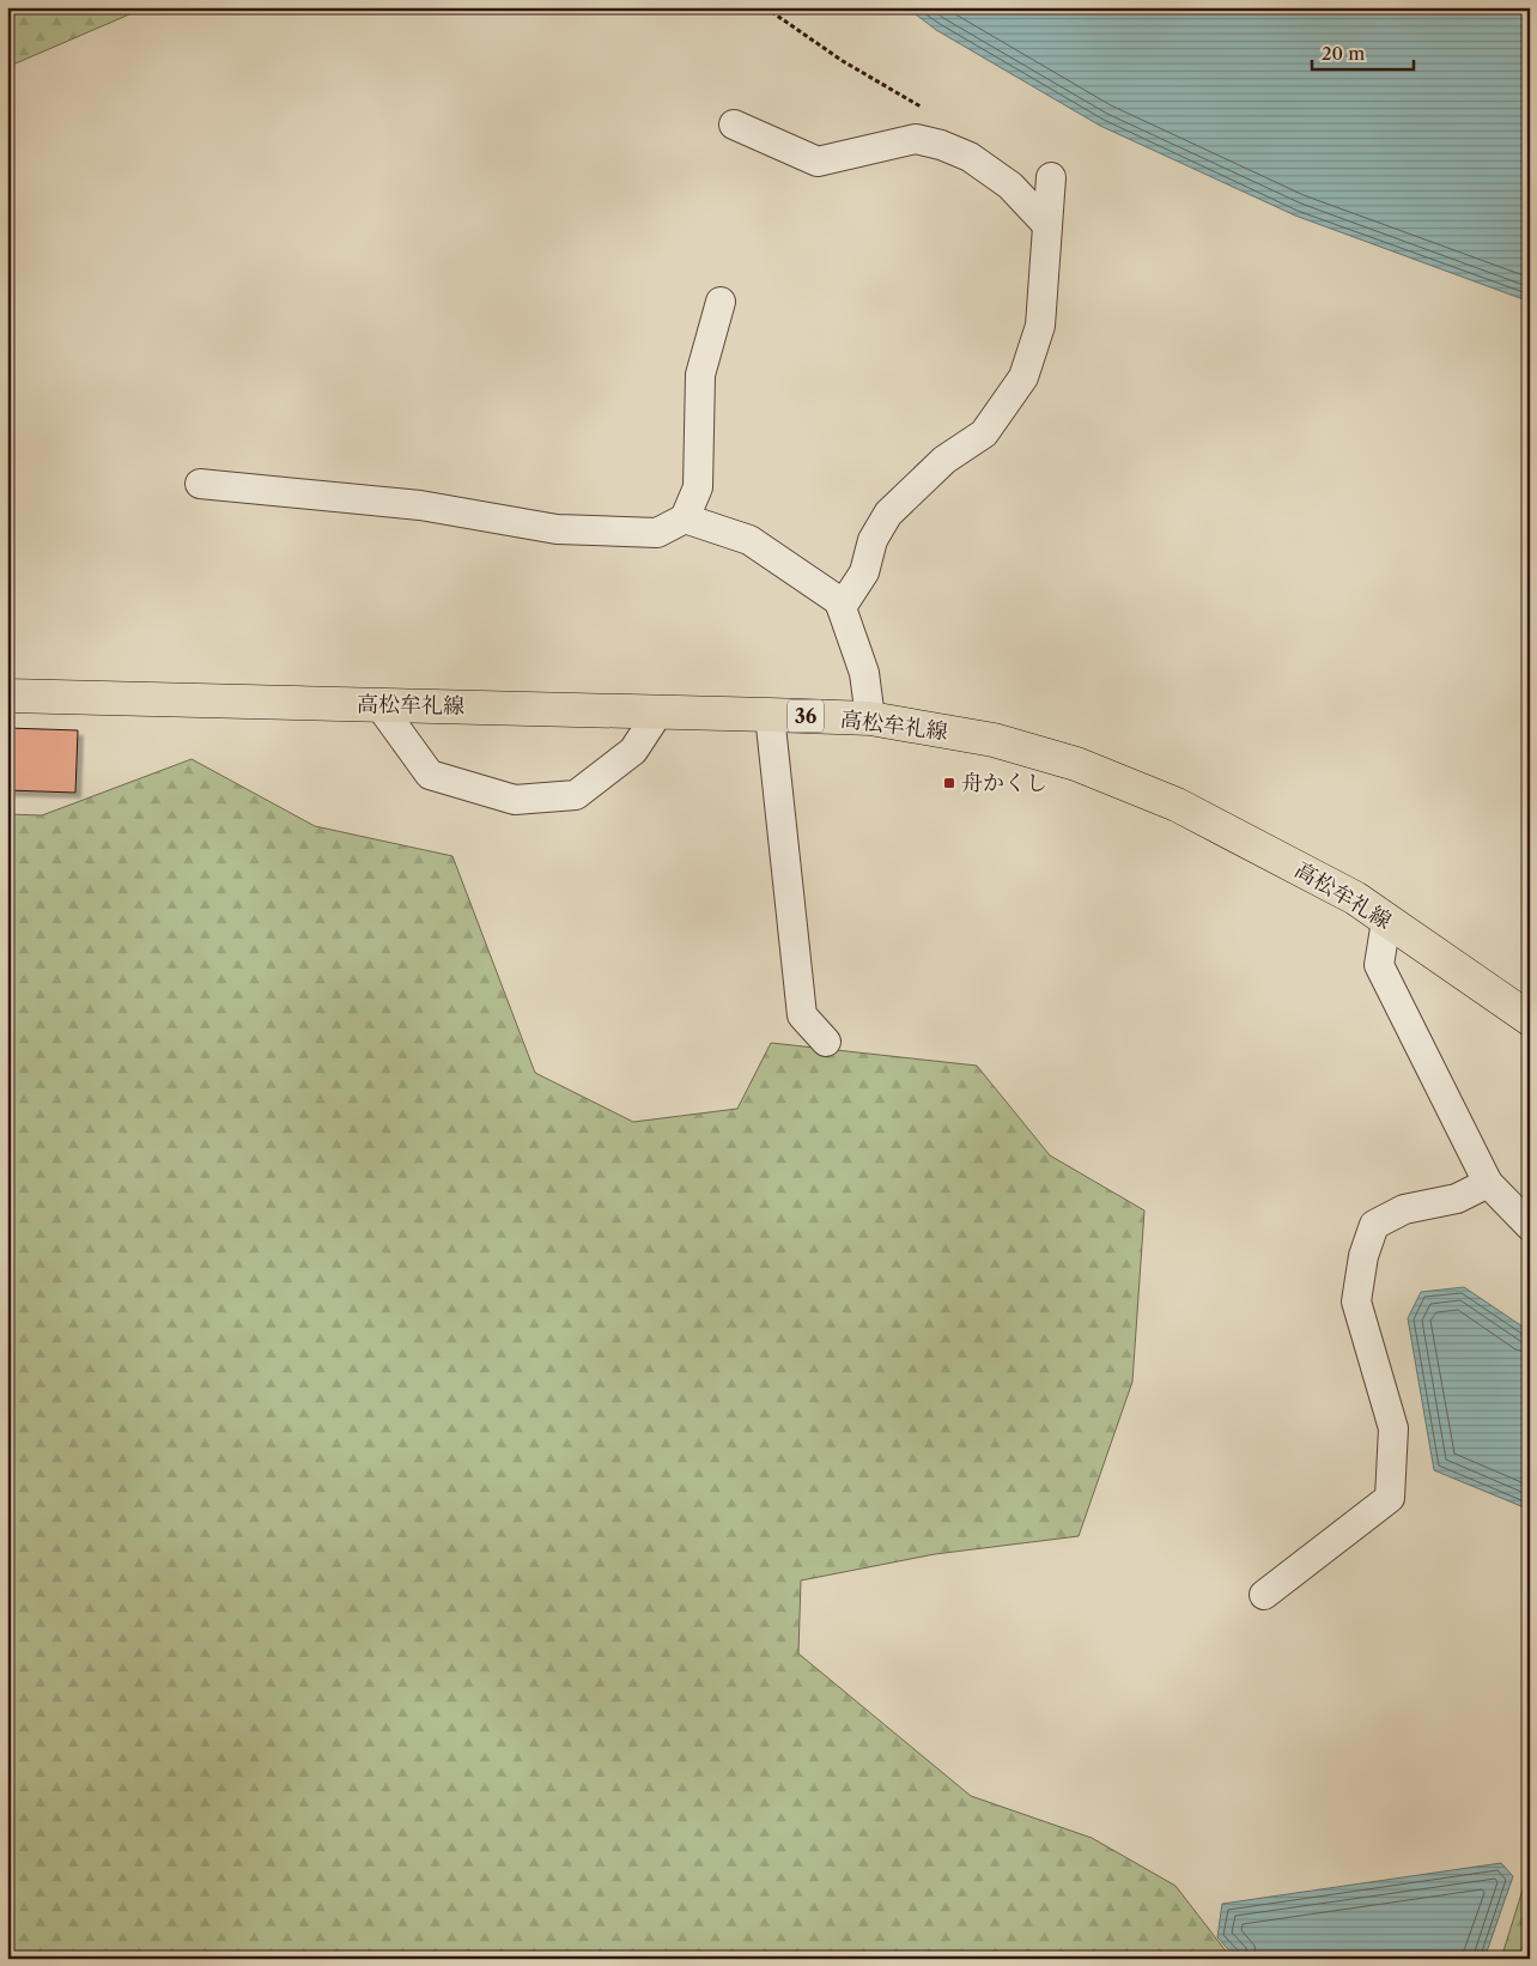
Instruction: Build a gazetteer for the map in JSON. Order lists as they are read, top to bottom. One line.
{"streets":{"main road":["高松牟礼線","36"]},"places":{"transit":["舟かくし"]},"scale_bar":"20 m"}
